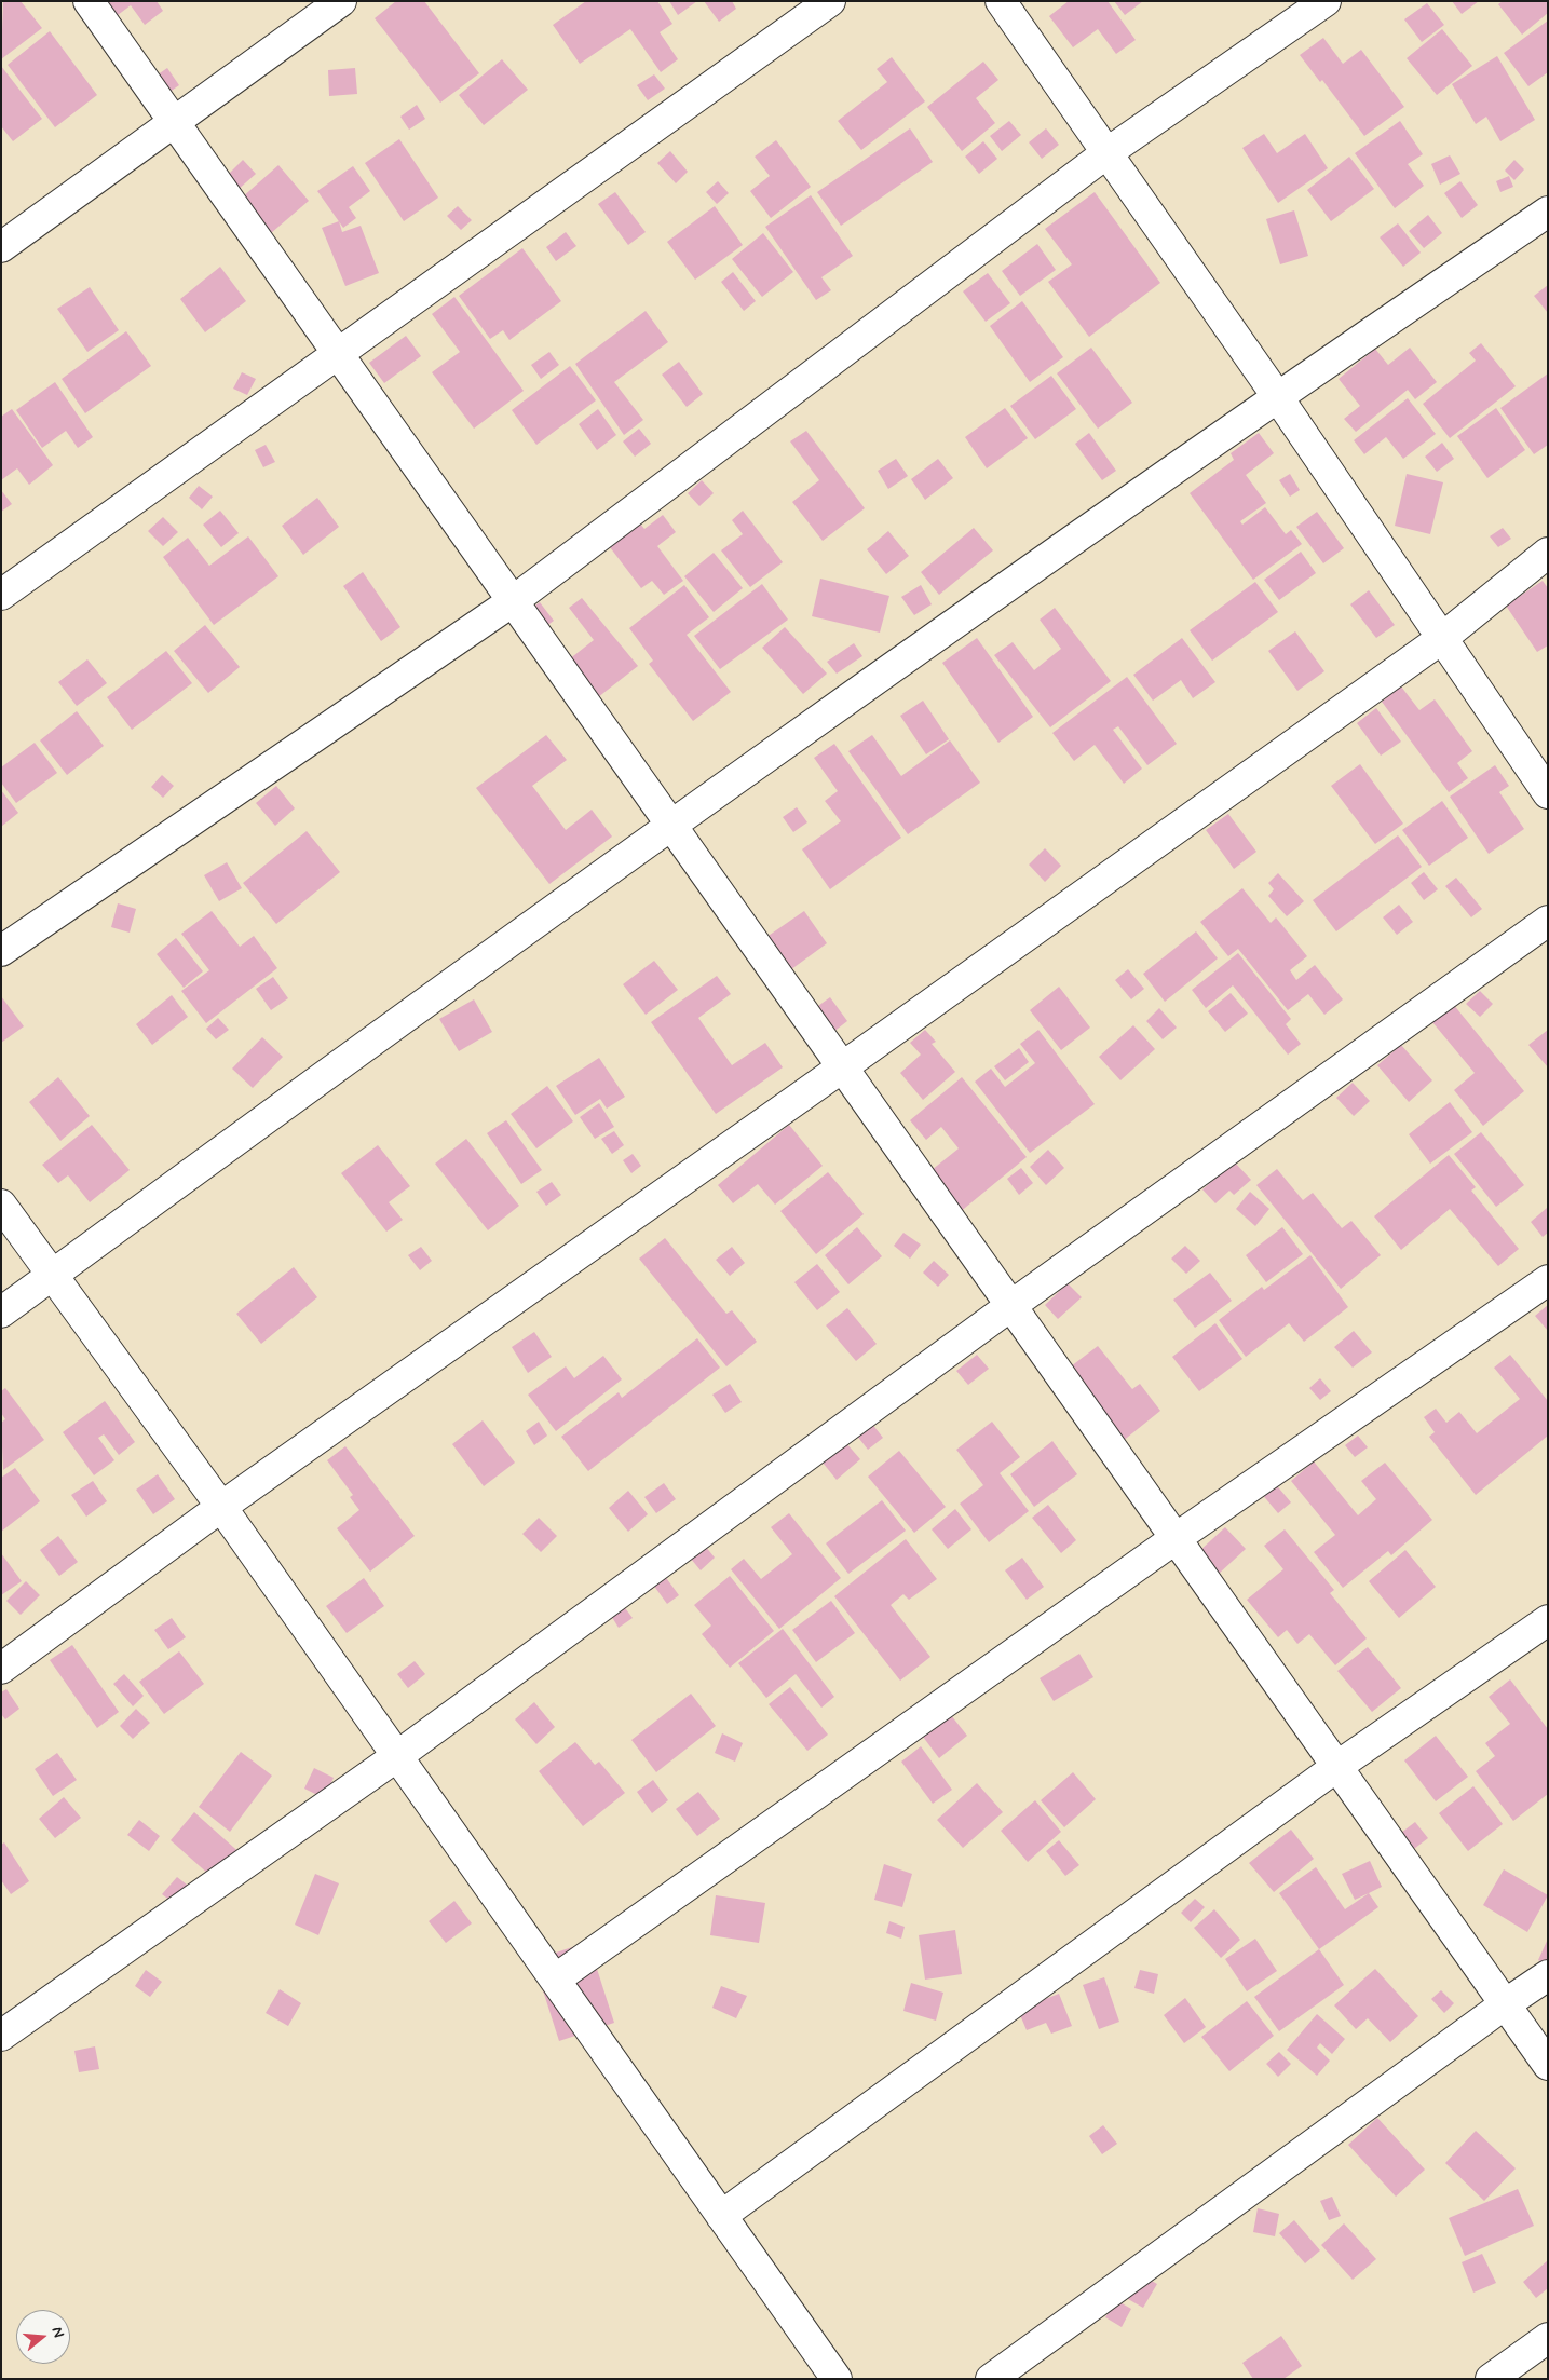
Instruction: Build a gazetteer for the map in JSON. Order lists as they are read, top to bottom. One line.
{"north":"right"}
